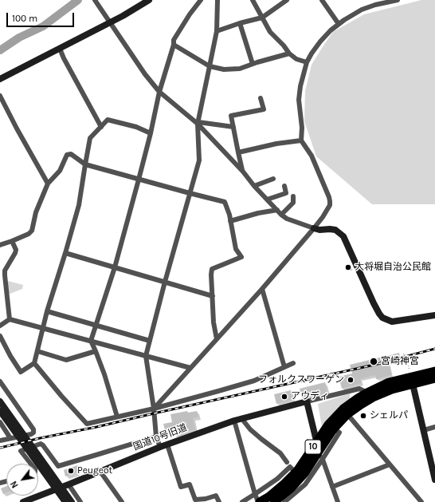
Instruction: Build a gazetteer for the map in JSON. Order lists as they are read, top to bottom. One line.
{"streets":{"highway":["10"],"street":["国道10号旧道"]},"places":["大将堀自治公民館","宮崎神宮","フォルクスワーゲン","アウディ","シェルパ","Peugeot"],"scale_bar":"100 m","north":"bottom left"}
